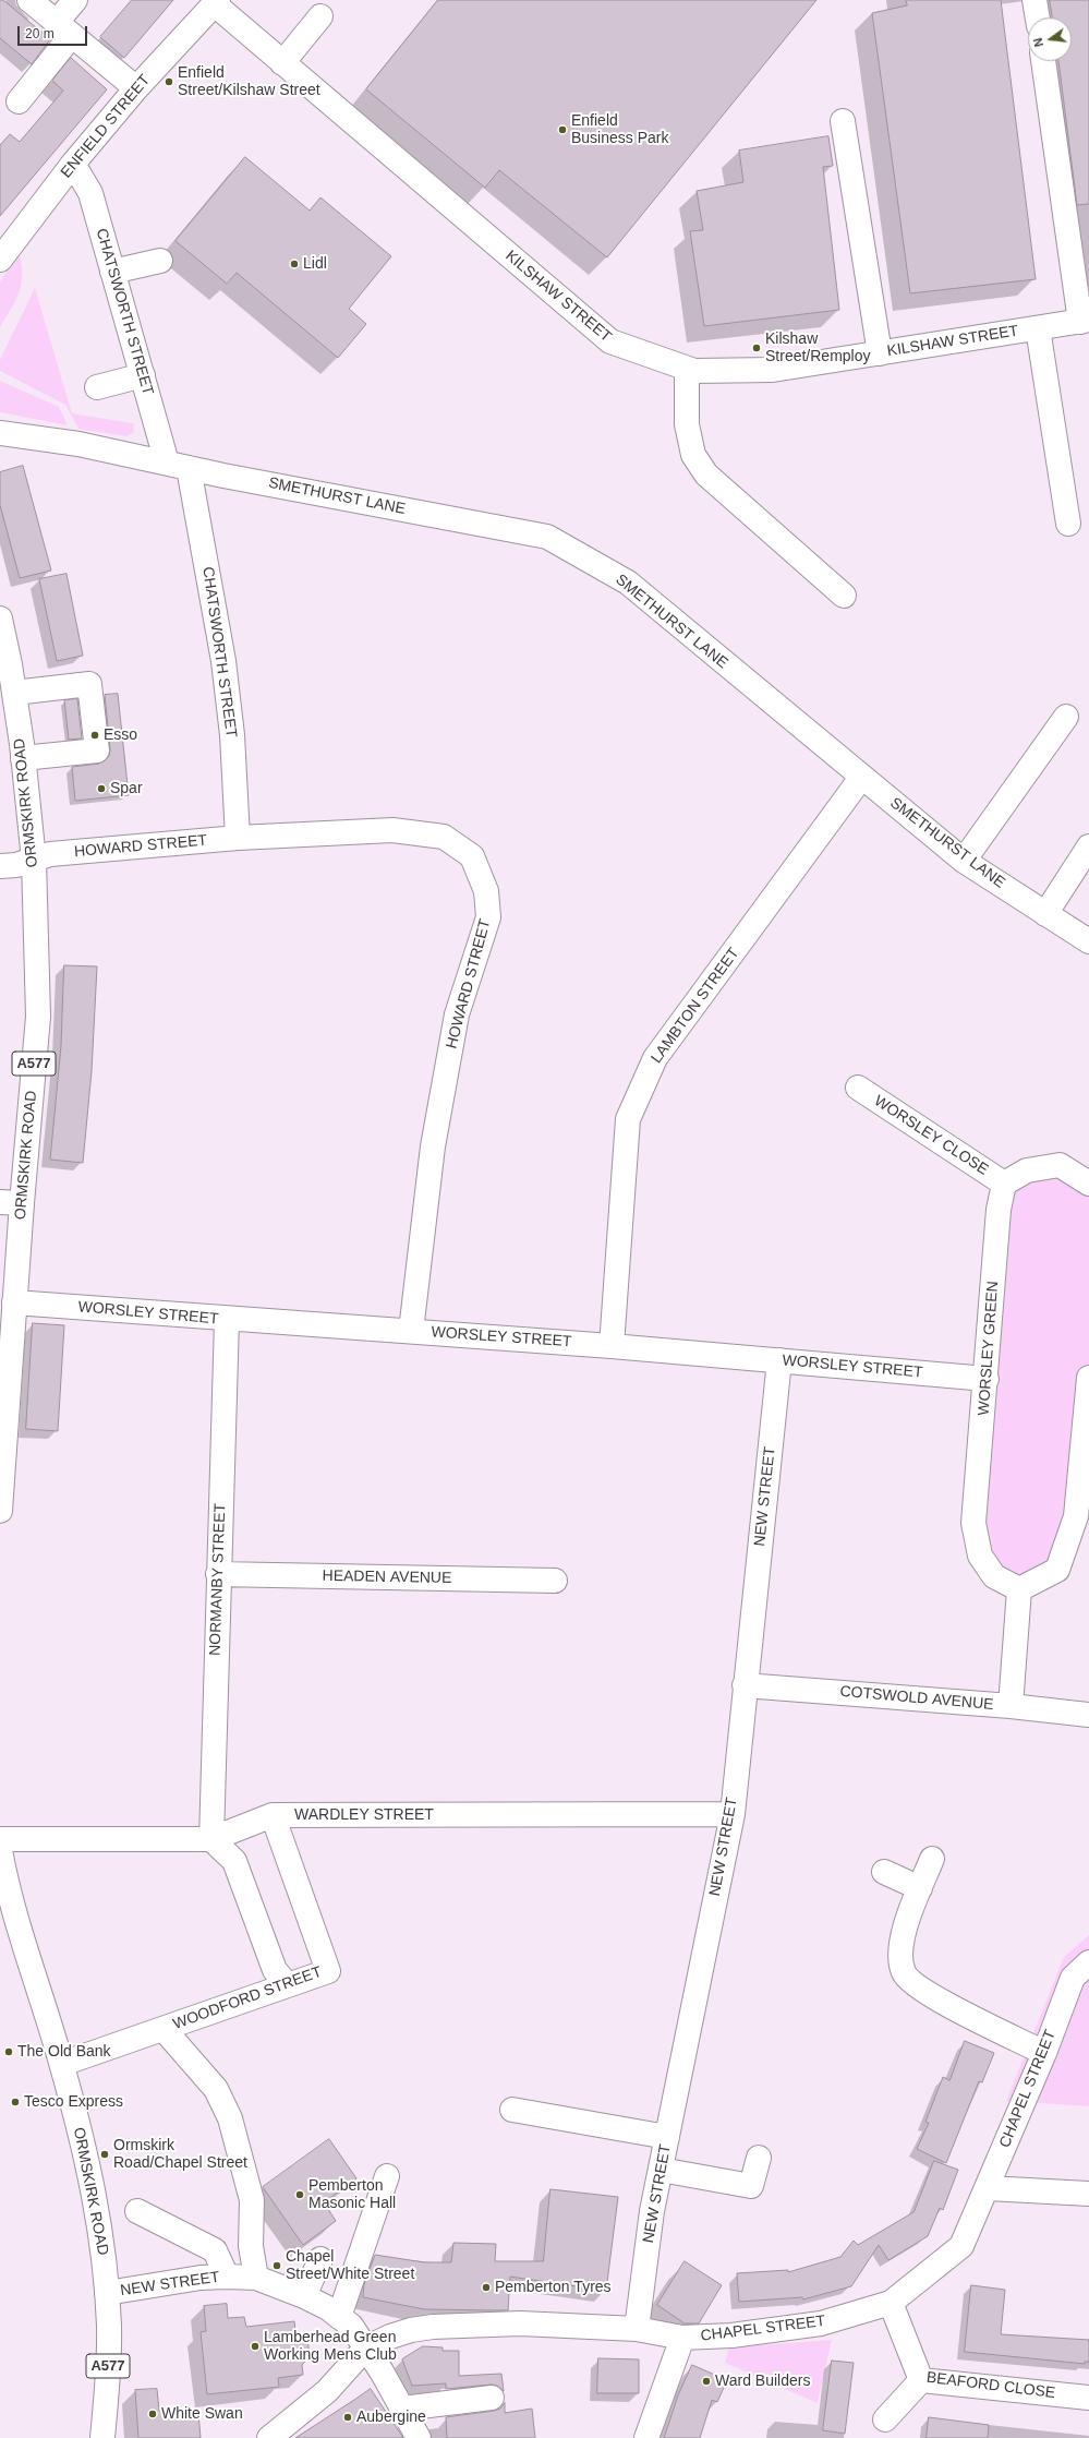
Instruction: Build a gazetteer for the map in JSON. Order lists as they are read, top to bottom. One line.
{"streets":{"main road":["ENFIELD STREET","KILSHAW STREET","CHATSWORTH STREET","SMETHURST LANE","ORMSKIRK ROAD","HOWARD STREET","LAMBTON STREET","A577","WORSLEY CLOSE","WORSLEY STREET","WORSLEY GREEN","NEW STREET","HEADEN AVENUE","NORMANBY STREET","COTSWOLD AVENUE","WARDLEY STREET","WOODFORD STREET","CHAPEL STREET","BEAFORD CLOSE"]},"crossings":[["ENFIELD STREET","KILSHAW STREET"],["ENFIELD STREET","CHATSWORTH STREET"],["CHATSWORTH STREET","SMETHURST LANE"],["CHATSWORTH STREET","HOWARD STREET"],["SMETHURST LANE","LAMBTON STREET"],["ORMSKIRK ROAD","HOWARD STREET"],["ORMSKIRK ROAD","WORSLEY STREET"],["ORMSKIRK ROAD","NEW STREET"],["ORMSKIRK ROAD","WOODFORD STREET"],["HOWARD STREET","WORSLEY STREET"],["LAMBTON STREET","WORSLEY STREET"],["WORSLEY CLOSE","WORSLEY GREEN"],["WORSLEY STREET","WORSLEY GREEN"],["WORSLEY STREET","NEW STREET"],["WORSLEY STREET","NORMANBY STREET"],["NEW STREET","COTSWOLD AVENUE"],["NEW STREET","WARDLEY STREET"],["NEW STREET","CHAPEL STREET"],["HEADEN AVENUE","NORMANBY STREET"],["NORMANBY STREET","WARDLEY STREET"],["WARDLEY STREET","WOODFORD STREET"],["CHAPEL STREET","BEAFORD CLOSE"]],"places":["Enfield Street/Kilshaw Street","Enfield Business Park","Lidl","Kilshaw Street/Remploy","Esso","Spar","The Old Bank","Tesco Express","Ormskirk Road/Chapel Street","Pemberton Masonic Hall","Chapel Street/White Street","Pemberton Tyres","Lamberhead Green Working Mens Club","Ward Builders","White Swan","Aubergine"],"scale_bar":"20 m","north":"left"}
